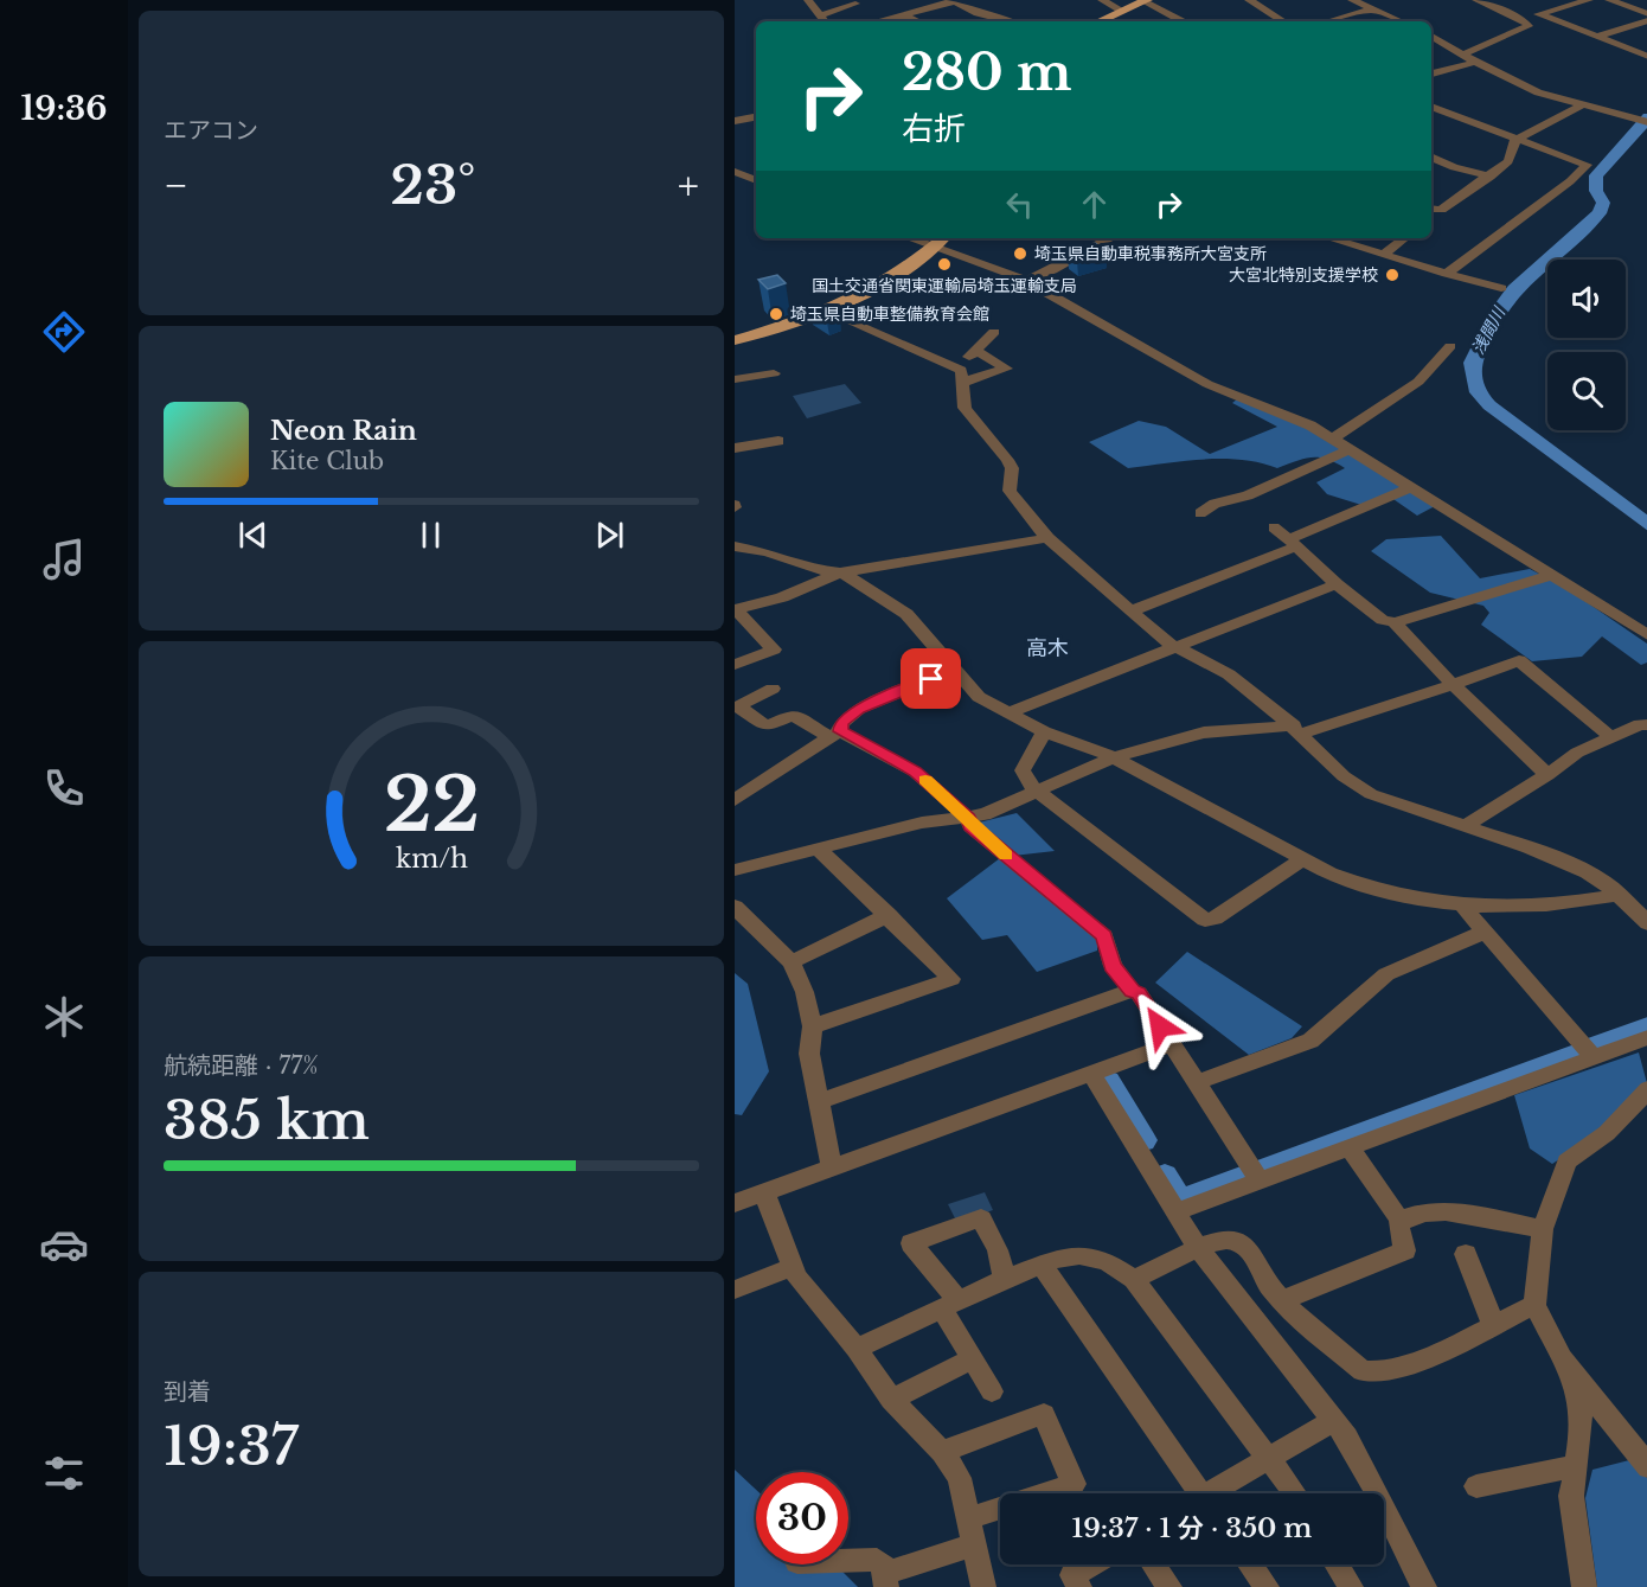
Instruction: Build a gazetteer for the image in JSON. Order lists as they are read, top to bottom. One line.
{"districts":["高木"],"water":["浅間川"],"places":["埼玉県自動車税事務所大宮支所","国土交通省関東運輸局埼玉運輸支局","大宮北特別支援学校","埼玉県自動車整備教育会館"],"page":{"tabs":"19:36","tile":["エアコン",["航続距離 · 77%","385 km"],["到着","19:37"]],"turn":["280 m","右折"],"heat":["−","23°","+"],"song":["Neon Rain","Kite Club"],"limit":"30","trip":"19:37 · 1 分 · 350 m","gauge":["22","km/h"]}}
